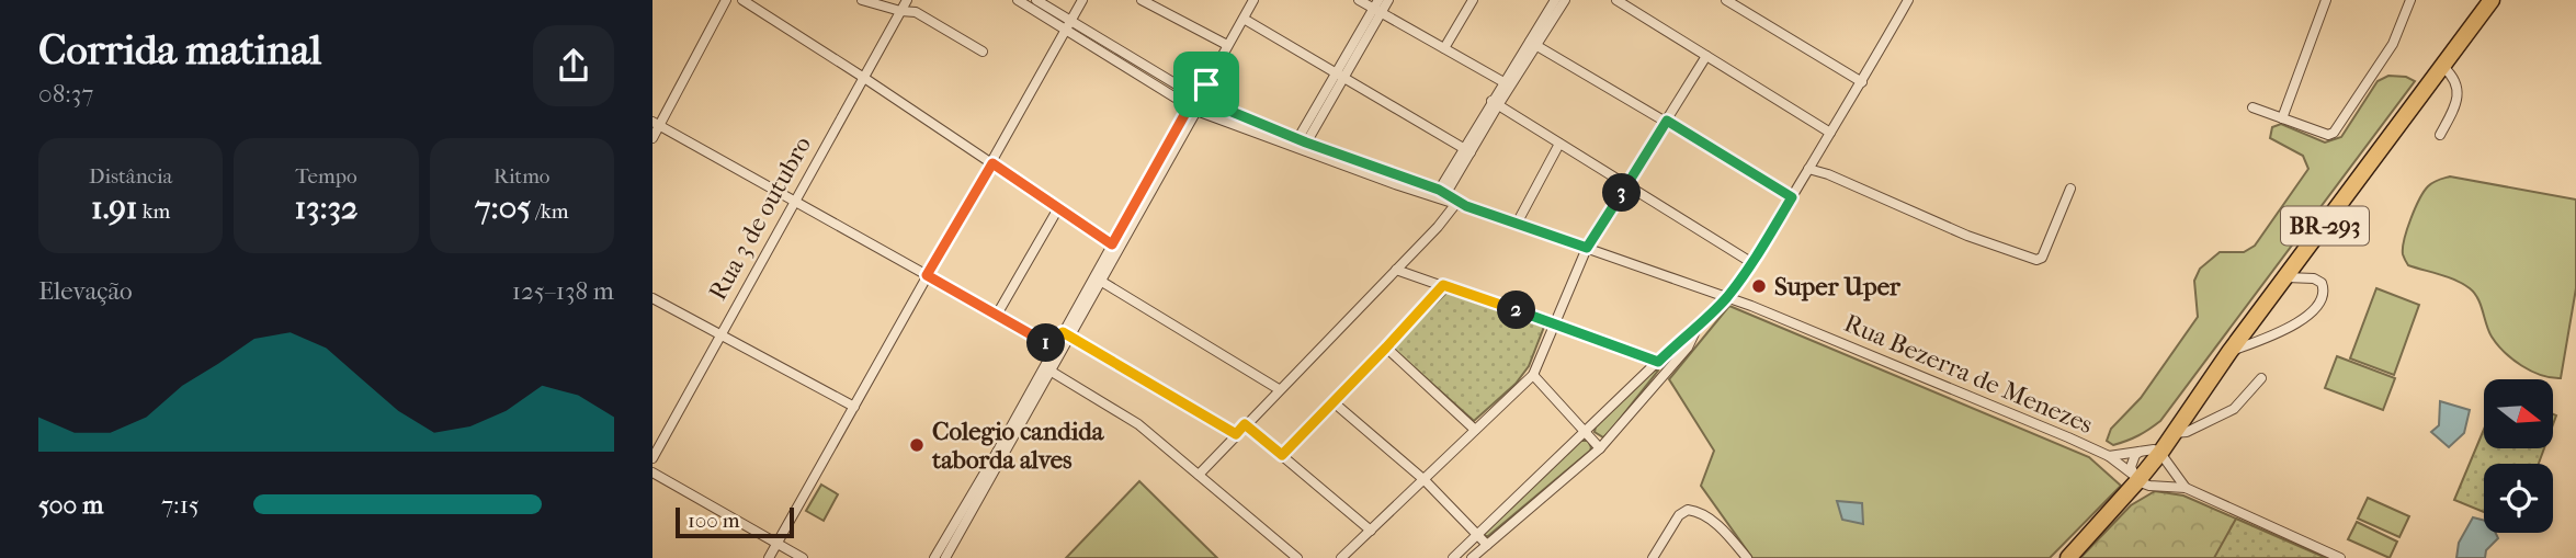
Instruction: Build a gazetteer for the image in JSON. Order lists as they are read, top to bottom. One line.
{"streets":{"highway":["BR-293"],"street":["Rua 3 de outubro","Rua Bezerra de Menezes"]},"crossings":[["BR-293","Rua Bezerra de Menezes"]],"places":["Super Uper","Colegio candida taborda alves"],"scale_bar":"100 m","north":"right","page":{"heading":["Corrida matinal","08:37"],"stats":[["Distância","1.91 km"],["Tempo","13:32"],["Ritmo","7:05 /km"]],"pins":["3","2","1"],"chart":["Elevação","125–138 m"],"list":[{"name":"500 m","note":"7:15"}],"scale":"100 m"}}
